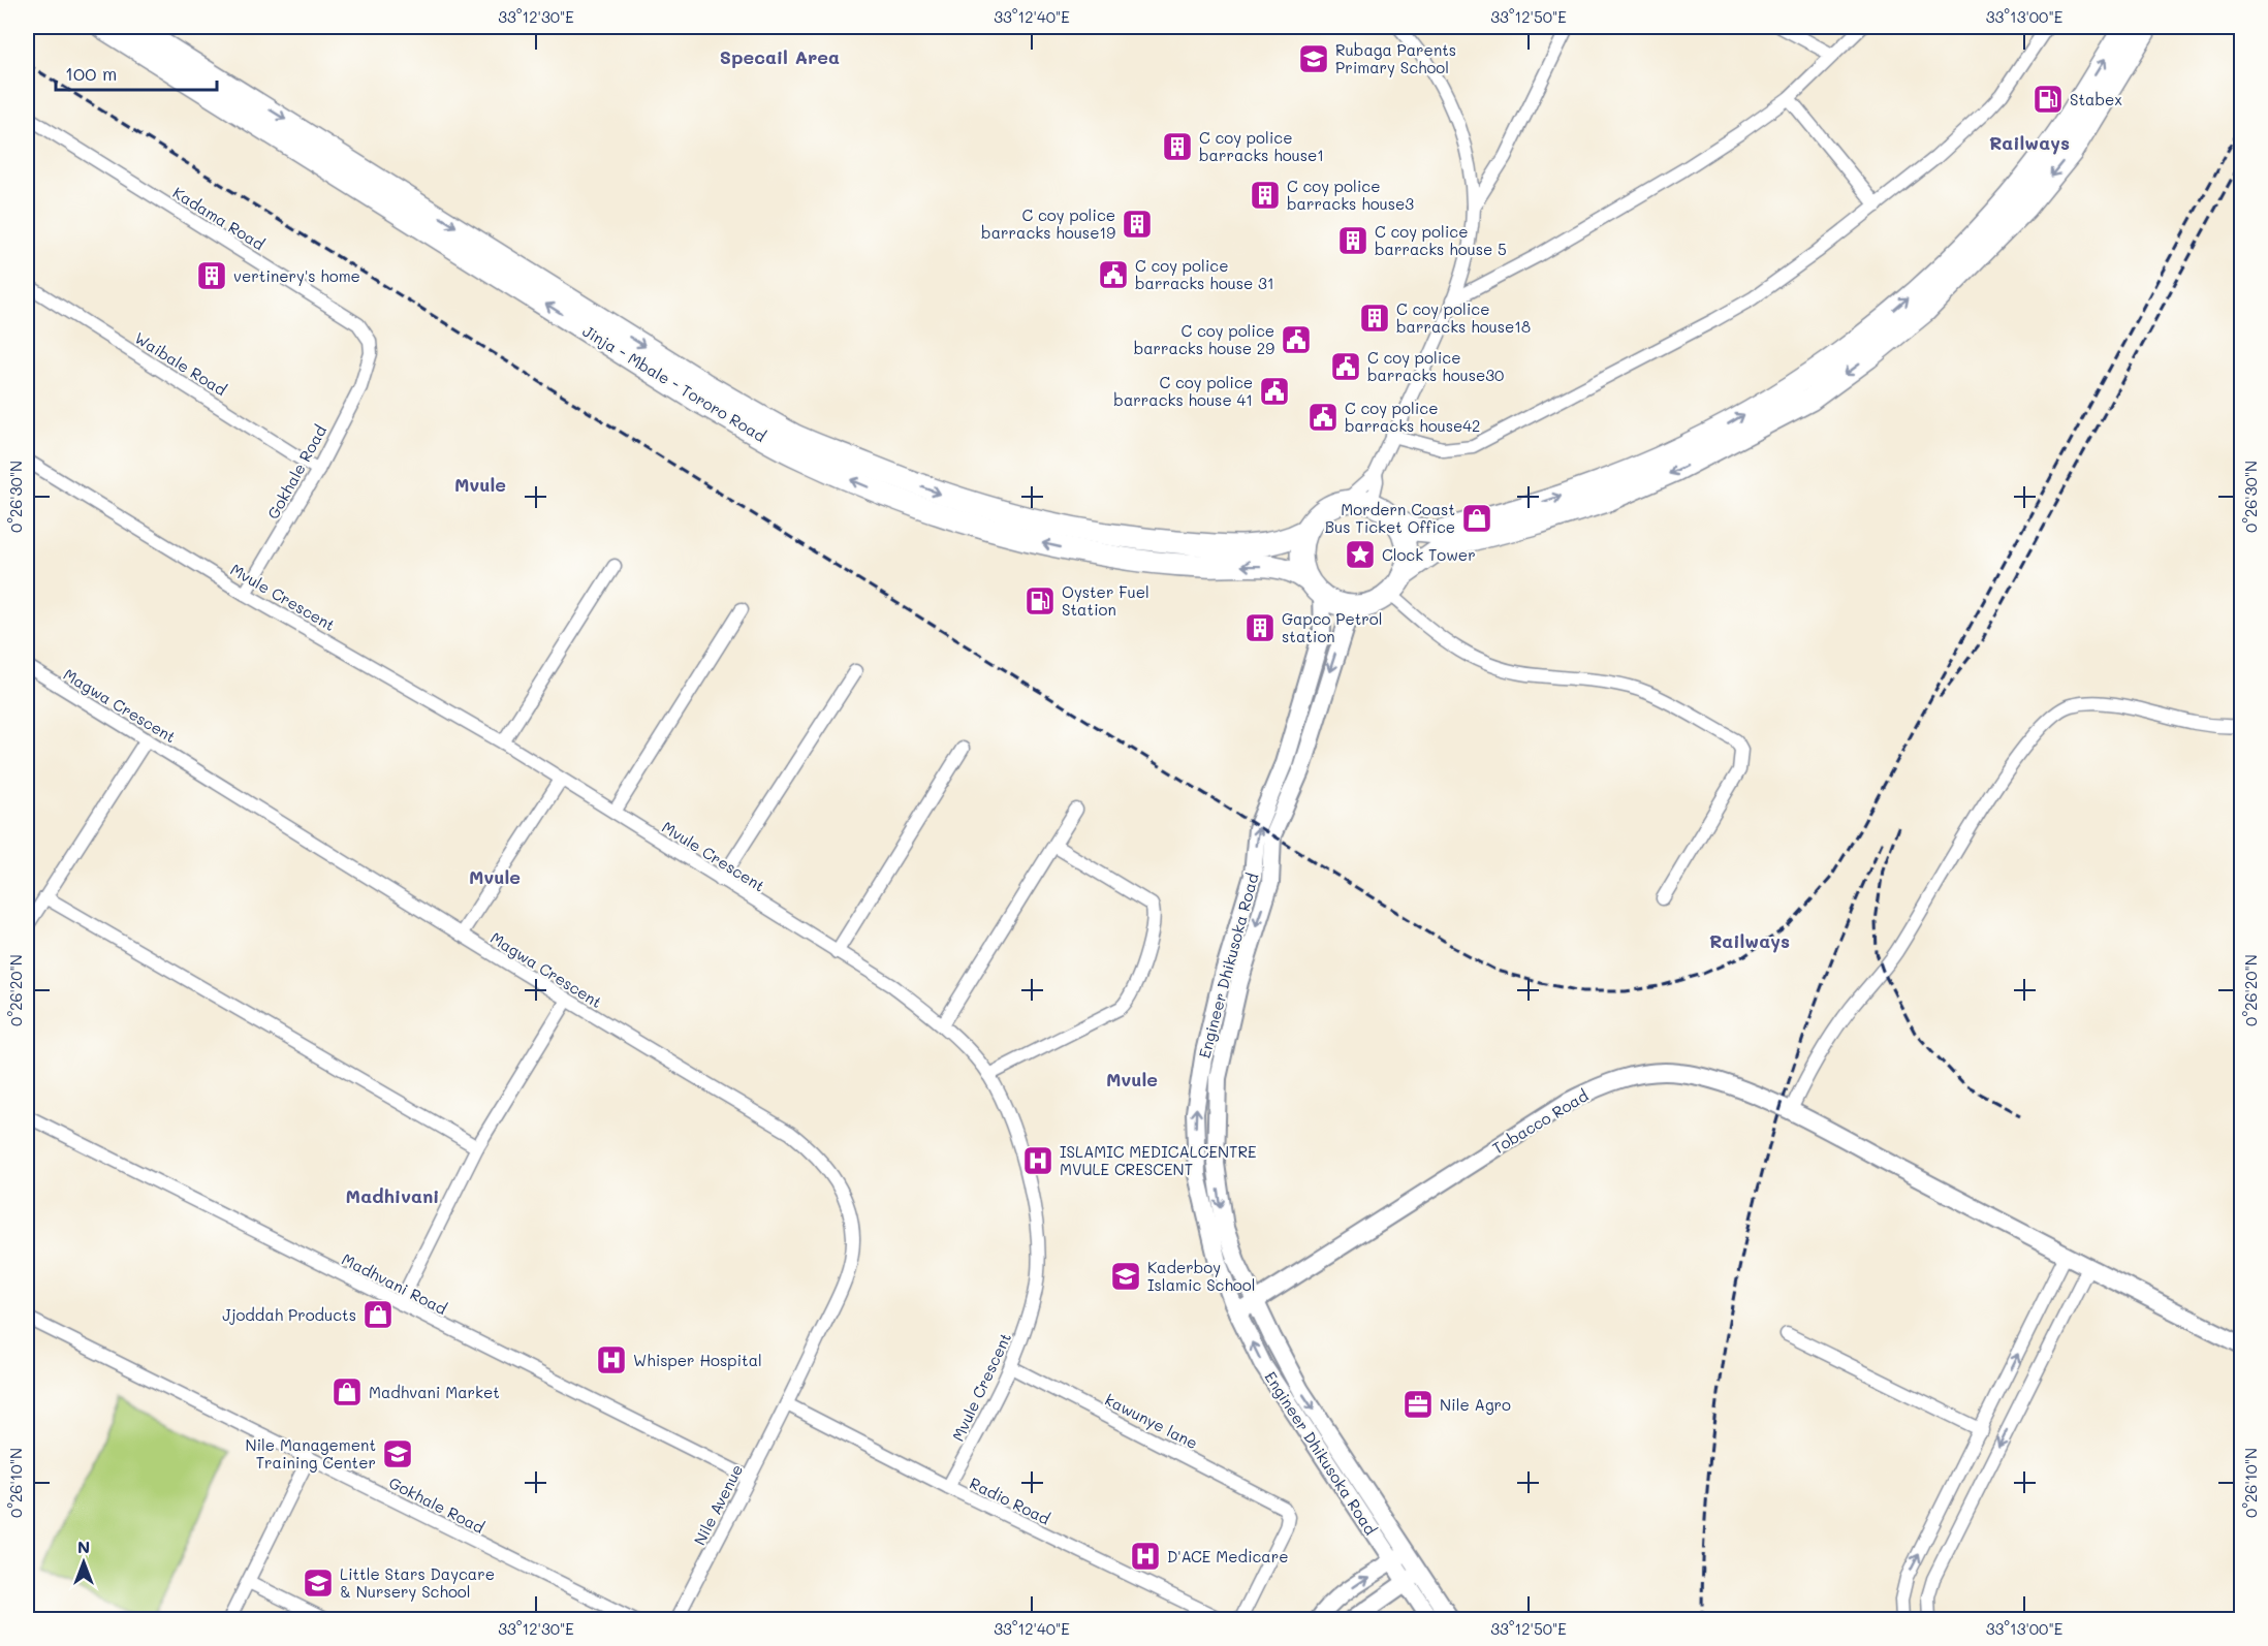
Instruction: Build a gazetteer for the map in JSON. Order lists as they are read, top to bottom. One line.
{"streets":{"highway":["Jinja - Mbale - Tororo Road"],"street":["Kadama Road","Waibale Road","Gokhale Road","Mvule Crescent","Magwa Crescent","Engineer Dhikusoka Road","Tobacco Road","Madhvani Road","kawunye lane","Radio Road","Nile Avenue"]},"crossings":[["Kadama Road","Gokhale Road"],["Waibale Road","Gokhale Road"],["Jinja - Mbale - Tororo Road","Engineer Dhikusoka Road"],["Gokhale Road","Mvule Crescent"],["Mvule Crescent","kawunye lane"],["Mvule Crescent","Radio Road"],["Magwa Crescent","Radio Road"],["Magwa Crescent","Nile Avenue"],["Engineer Dhikusoka Road","Tobacco Road"],["Madhvani Road","Nile Avenue"],["Radio Road","Nile Avenue"]],"districts":["Specail Area","Railways","Mvule","Mvule","Railways","Mvule","Madhivani"],"places":{"school or university":["Rubaga Parents Primary School","Kaderboy Islamic School","Nile Management Training Center","Little Stars Daycare & Nursery School"],"fuel station":["Stabex","Oyster Fuel Station"],"building":["C coy police barracks house1","C coy police barracks house3","C coy police barracks house19","C coy police barracks house 5","vertinery's home","C coy police barracks house18","Gapco Petrol station"],"public building":["C coy police barracks house 31","C coy police barracks house 29","C coy police barracks house30","C coy police barracks house 41","C coy police barracks house42"],"shop":["Mordern Coast Bus Ticket Office","Jjoddah Products","Madhvani Market"],"place":["Clock Tower"],"hospital":["ISLAMIC MEDICALCENTRE MVULE CRESCENT","Whisper Hospital","D'ACE Medicare"],"office":["Nile Agro"]},"scale_bar":"100 m","north":"top","coordinates":["33°12'30\"E","33°12'40\"E","33°12'50\"E","33°13'00\"E","0°26'30\"N","0°26'20\"N","0°26'10\"N"]}
